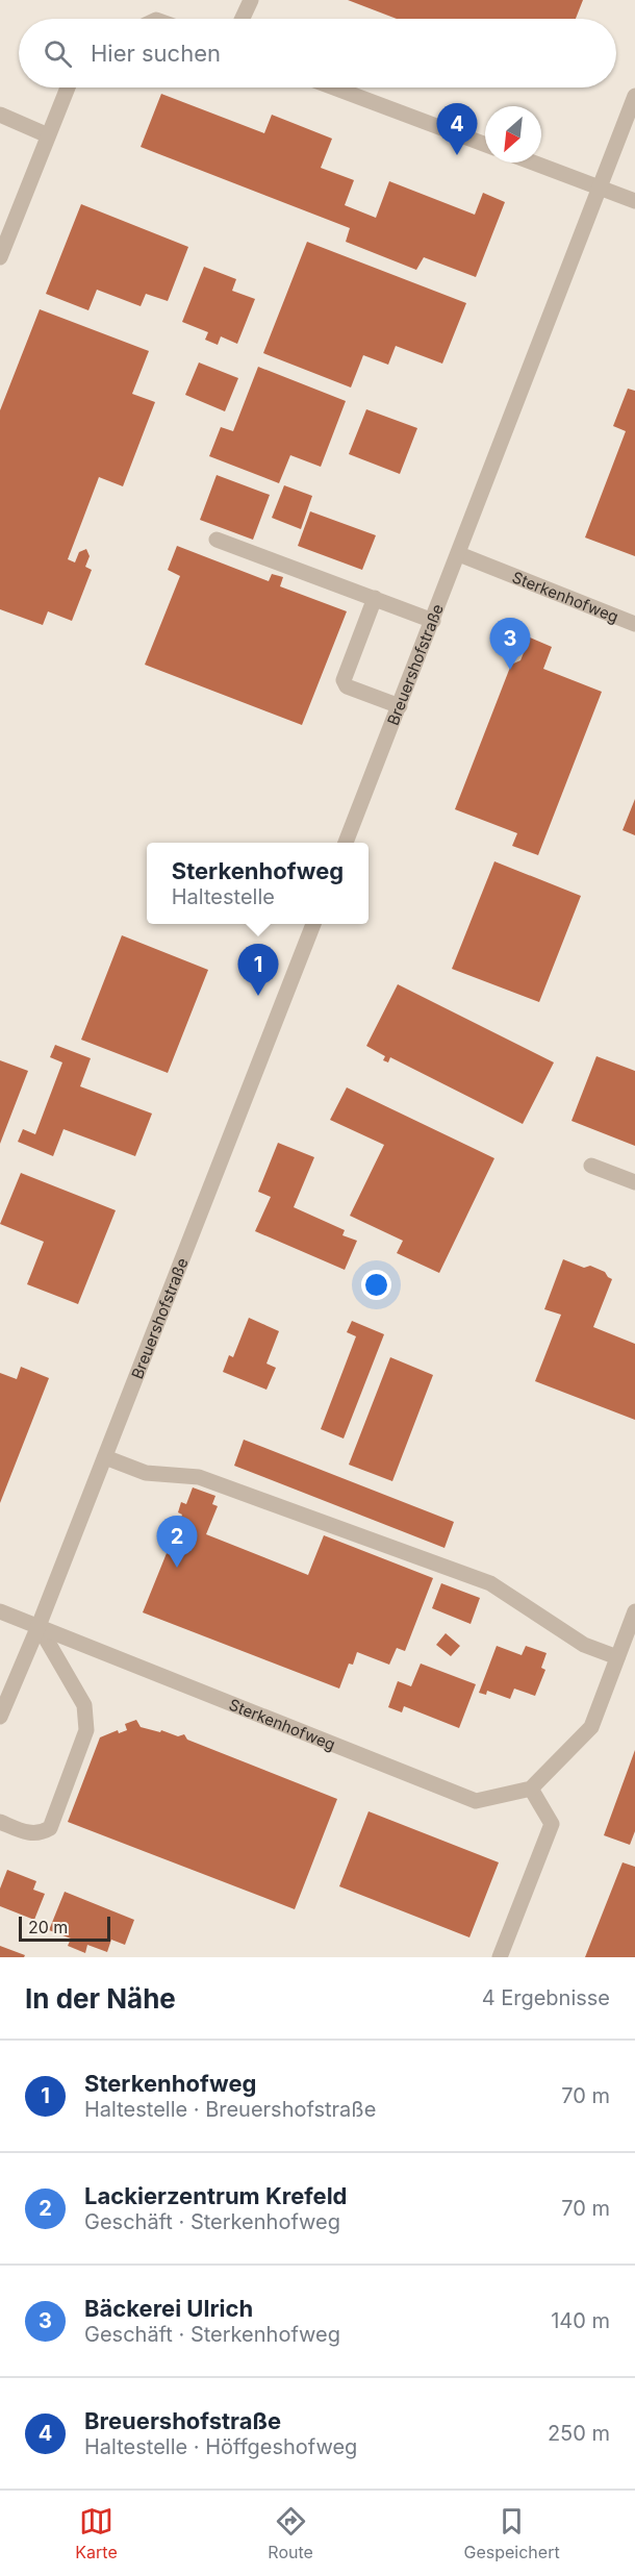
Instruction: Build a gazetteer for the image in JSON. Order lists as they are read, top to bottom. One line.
{"streets":{"street":["Sterkenhofweg","Breuershofstraße"]},"crossings":[["Sterkenhofweg","Breuershofstraße"]],"scale_bar":"20 m","north":"bottom left","page":{"search":"Hier suchen","pins":["4","3","1","2"],"popup":["Sterkenhofweg","Haltestelle"],"scale":"20 m","heading":["In der Nähe","4 Ergebnisse"],"list":[{"mark":"1","name":"Sterkenhofweg","note":"Haltestelle · Breuershofstraße","value":"70 m"},{"mark":"2","name":"Lackierzentrum Krefeld","note":"Geschäft · Sterkenhofweg","value":"70 m"},{"mark":"3","name":"Bäckerei Ulrich","note":"Geschäft · Sterkenhofweg","value":"140 m"},{"mark":"4","name":"Breuershofstraße","note":"Haltestelle · Höffgeshofweg","value":"250 m"}],"nav":["Karte","Route","Gespeichert"]}}
